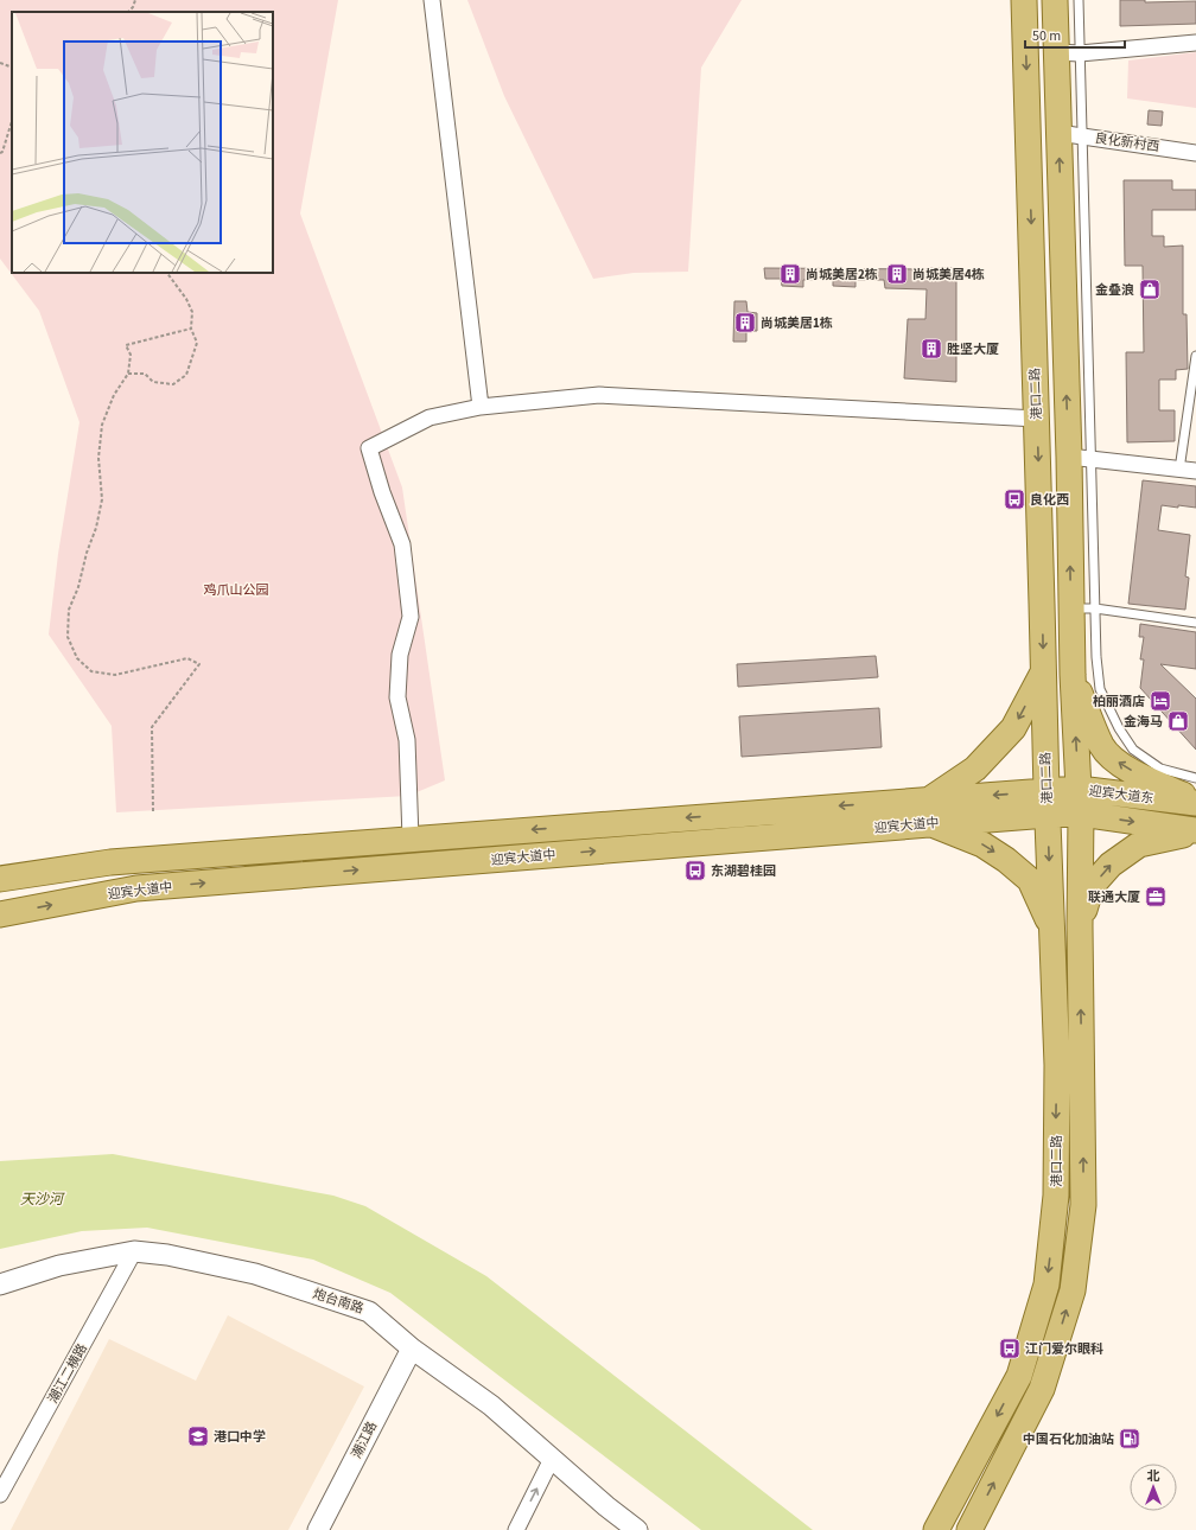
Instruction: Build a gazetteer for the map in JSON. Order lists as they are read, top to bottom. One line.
{"streets":{"main road":["港口二路","迎宾大道东","迎宾大道中"],"street":["良化新村西","炮台南路","潮江二横路","潮江路"]},"crossings":[["良化新村西","港口二路"],["港口二路","迎宾大道东"],["港口二路","迎宾大道中"],["迎宾大道东","迎宾大道中"],["炮台南路","潮江二横路"],["炮台南路","潮江路"]],"water":["天沙河"],"parks":["鸡爪山公园"],"places":{"building":["尚城美居2栋","尚城美居4栋","尚城美居1栋","胜坚大厦"],"shop":["金叠浪","金海马"],"bus stop":["良化西","东湖碧桂园","江门爱尔眼科"],"hotel":["柏丽酒店"],"office":["联通大厦"],"school or university":["港口中学"],"fuel station":["中国石化加油站"]},"scale_bar":"50 m","north":"top"}
